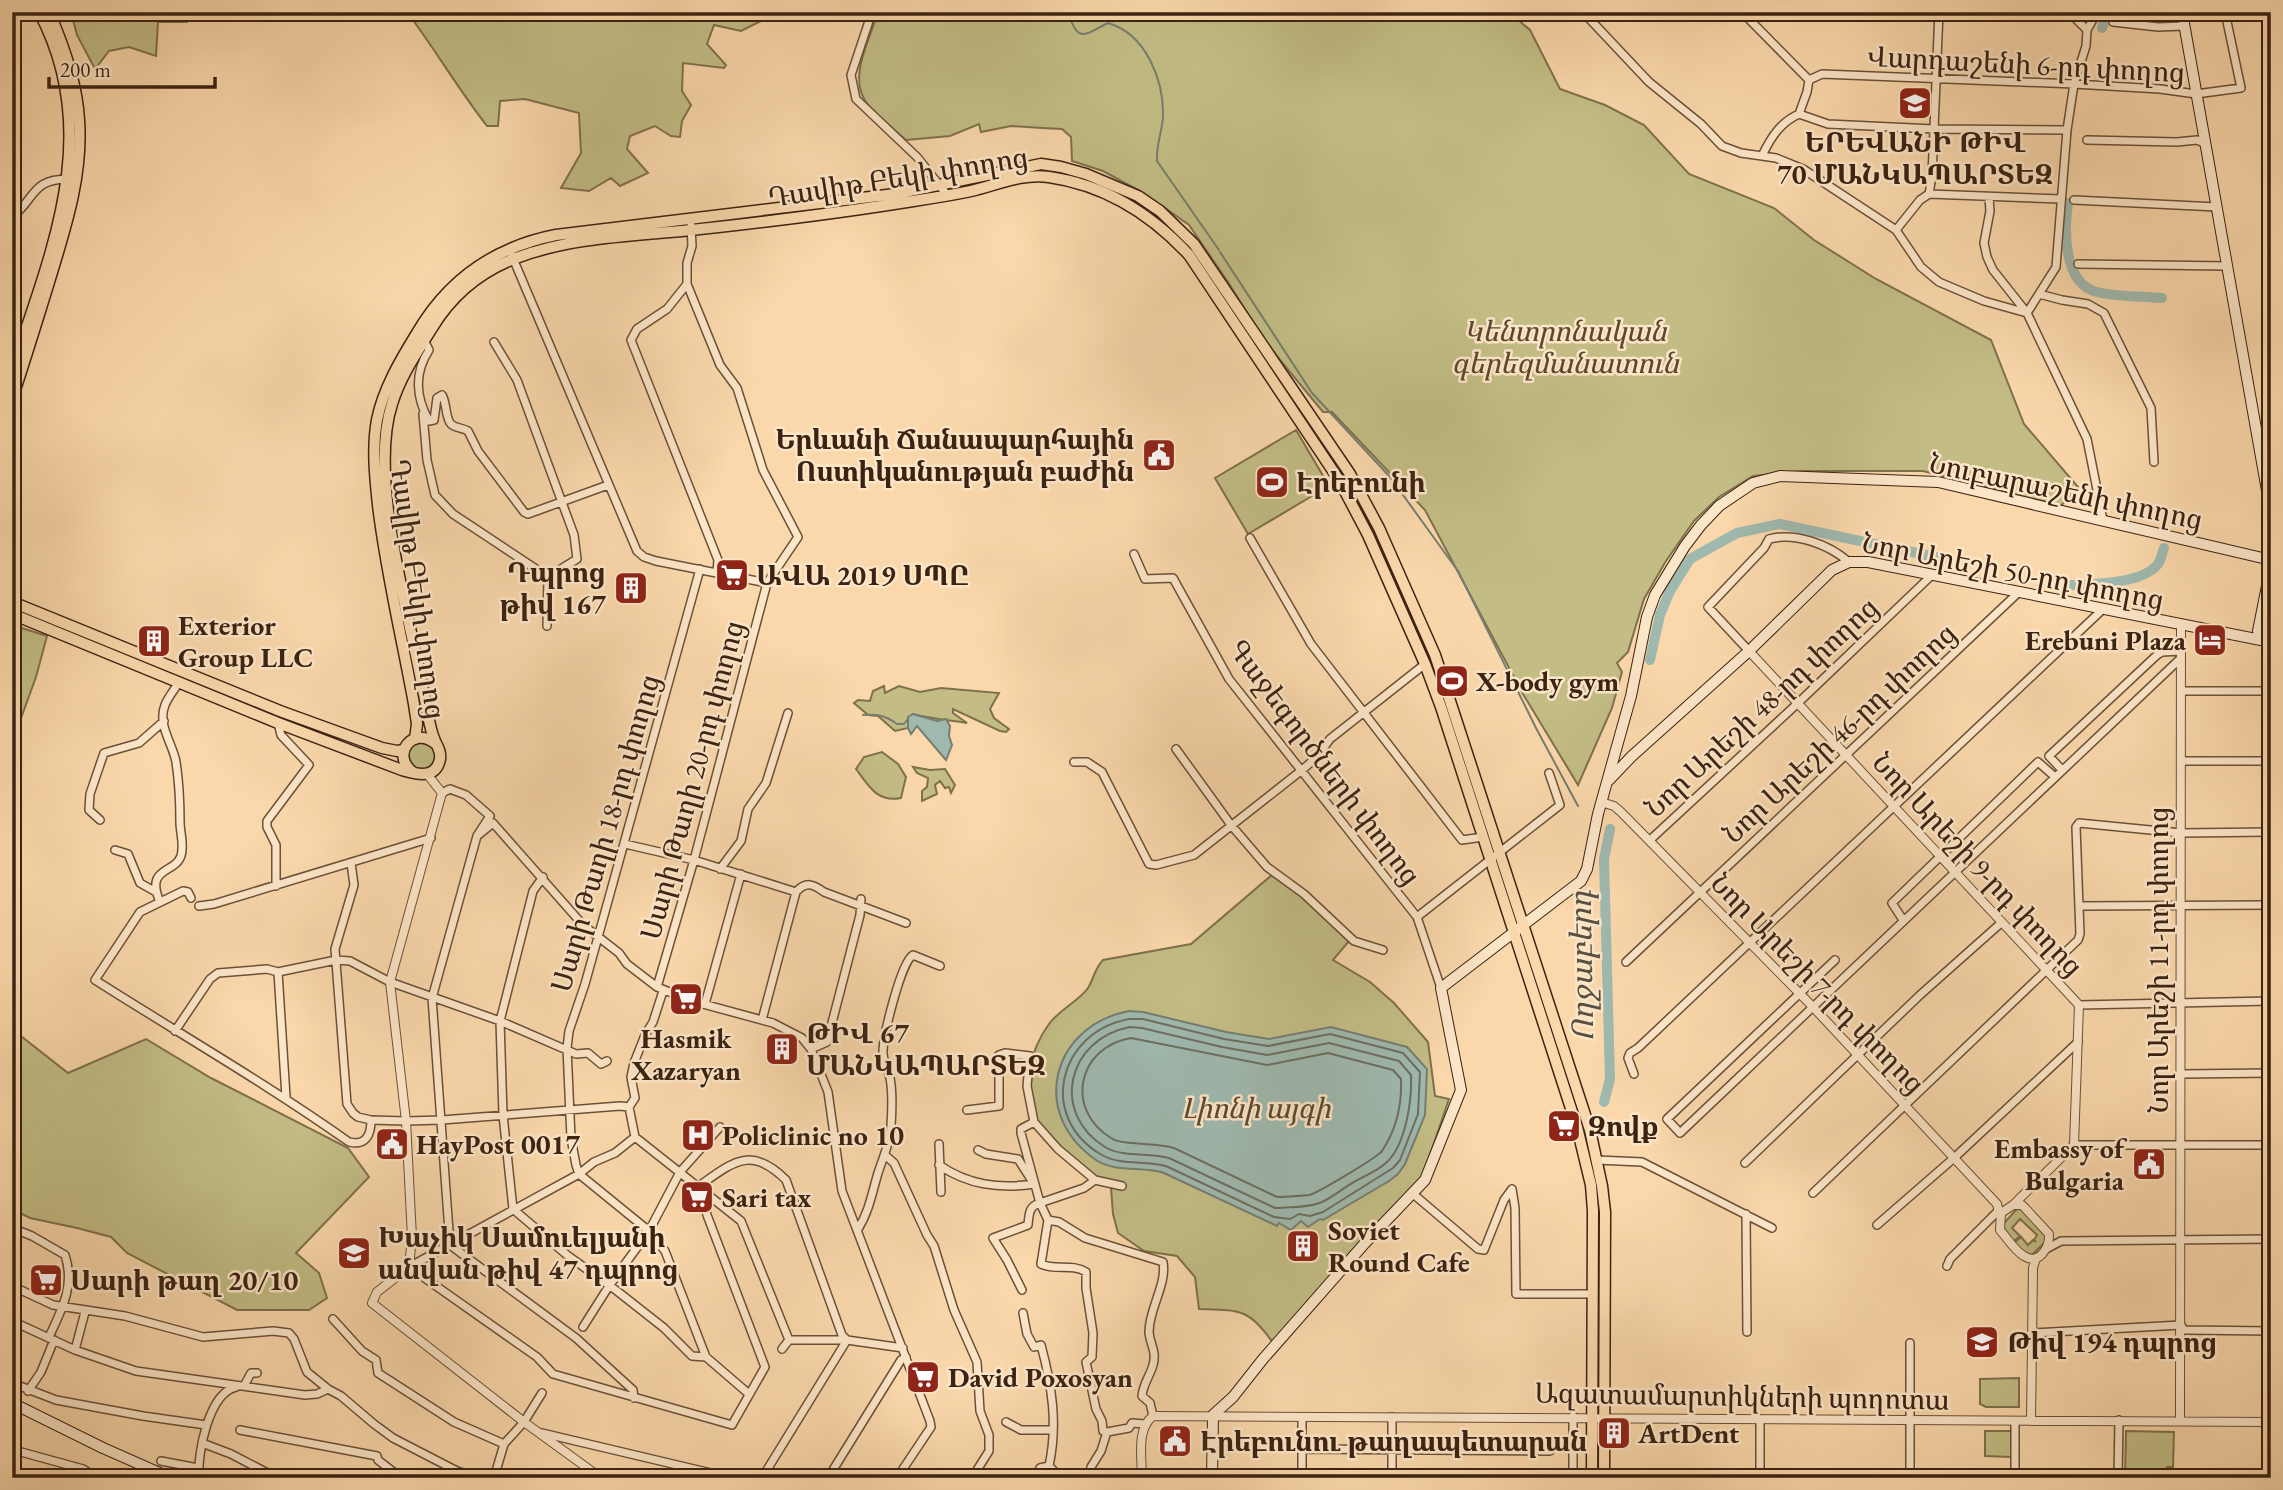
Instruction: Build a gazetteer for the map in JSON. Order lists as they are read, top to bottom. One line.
{"streets":{"main road":["Դավիթ Բեկի փողոց","Նուբարաշենի փողոց","Նոր Արեշի 50-րդ փողոց"],"street":["Վարդաշենի 6-րդ փողոց","Նոր Արեշի 48-րդ փողոց","Նոր Արեշի 46-րդ փողոց","Գաջեգործների փողոց","Սարի Թաղի 20-րդ փողոց","Սարի Թաղի 18-րդ փողոց","Նոր Արեշի 9-րդ փողոց","Նոր Արեշի 11-րդ փողոց","Նոր Արեշի 7-րդ փողոց","Ազատամարտիկների պողոտա"]},"crossings":[["Դավիթ Բեկի փողոց","Նուբարաշենի փողոց"],["Դավիթ Բեկի փողոց","Ազատամարտիկների պողոտա"],["Նուբարաշենի փողոց","Նոր Արեշի 50-րդ փողոց"],["Նուբարաշենի փողոց","Գաջեգործների փողոց"],["Նուբարաշենի փողոց","Նոր Արեշի 7-րդ փողոց"],["Նոր Արեշի 50-րդ փողոց","Նոր Արեշի 48-րդ փողոց"],["Նոր Արեշի 50-րդ փողոց","Նոր Արեշի 46-րդ փողոց"],["Նոր Արեշի 50-րդ փողոց","Նոր Արեշի 9-րդ փողոց"],["Նոր Արեշի 50-րդ փողոց","Նոր Արեշի 11-րդ փողոց"],["Նոր Արեշի 48-րդ փողոց","Նոր Արեշի 9-րդ փողոց"],["Նոր Արեշի 48-րդ փողոց","Նոր Արեշի 7-րդ փողոց"],["Նոր Արեշի 46-րդ փողոց","Նոր Արեշի 9-րդ փողոց"],["Նոր Արեշի 46-րդ փողոց","Նոր Արեշի 7-րդ փողոց"],["Նոր Արեշի 11-րդ փողոց","Ազատամարտիկների պողոտա"]],"water":["Ողջաբերդ"],"parks":["Կենտրոնական գերեզմանատուն","Լիոնի այգի"],"places":{"school or university":["ԵՐԵՎԱՆԻ ԹԻՎ 70 ՄԱՆԿԱՊԱՐՏԵԶ","Խաչիկ Սամուելյանի անվան թիվ 47 դպրոց","Թիվ 194 դպրոց"],"public building":["Երևանի Ճանապարհային Ոստիկանության բաժին","HayPost 0017","Embassy of Bulgaria","Էրեբունու թաղապետարան"],"sports":["Էրեբունի","X-body gym"],"supermarket":["ԱՎԱ 2019 ՍՊԸ","Hasmik Xazaryan","Զովք","Sari tax","Սարի թաղ 20/10","David Poxosyan"],"building":["Դպրոց թիվ 167","Exterior Group LLC","ԹԻՎ 67 ՄԱՆԿԱՊԱՐՏԵԶ","Soviet Round Cafe","ArtDent"],"hotel":["Erebuni Plaza"],"hospital":["Policlinic no 10"]},"scale_bar":"200 m"}
